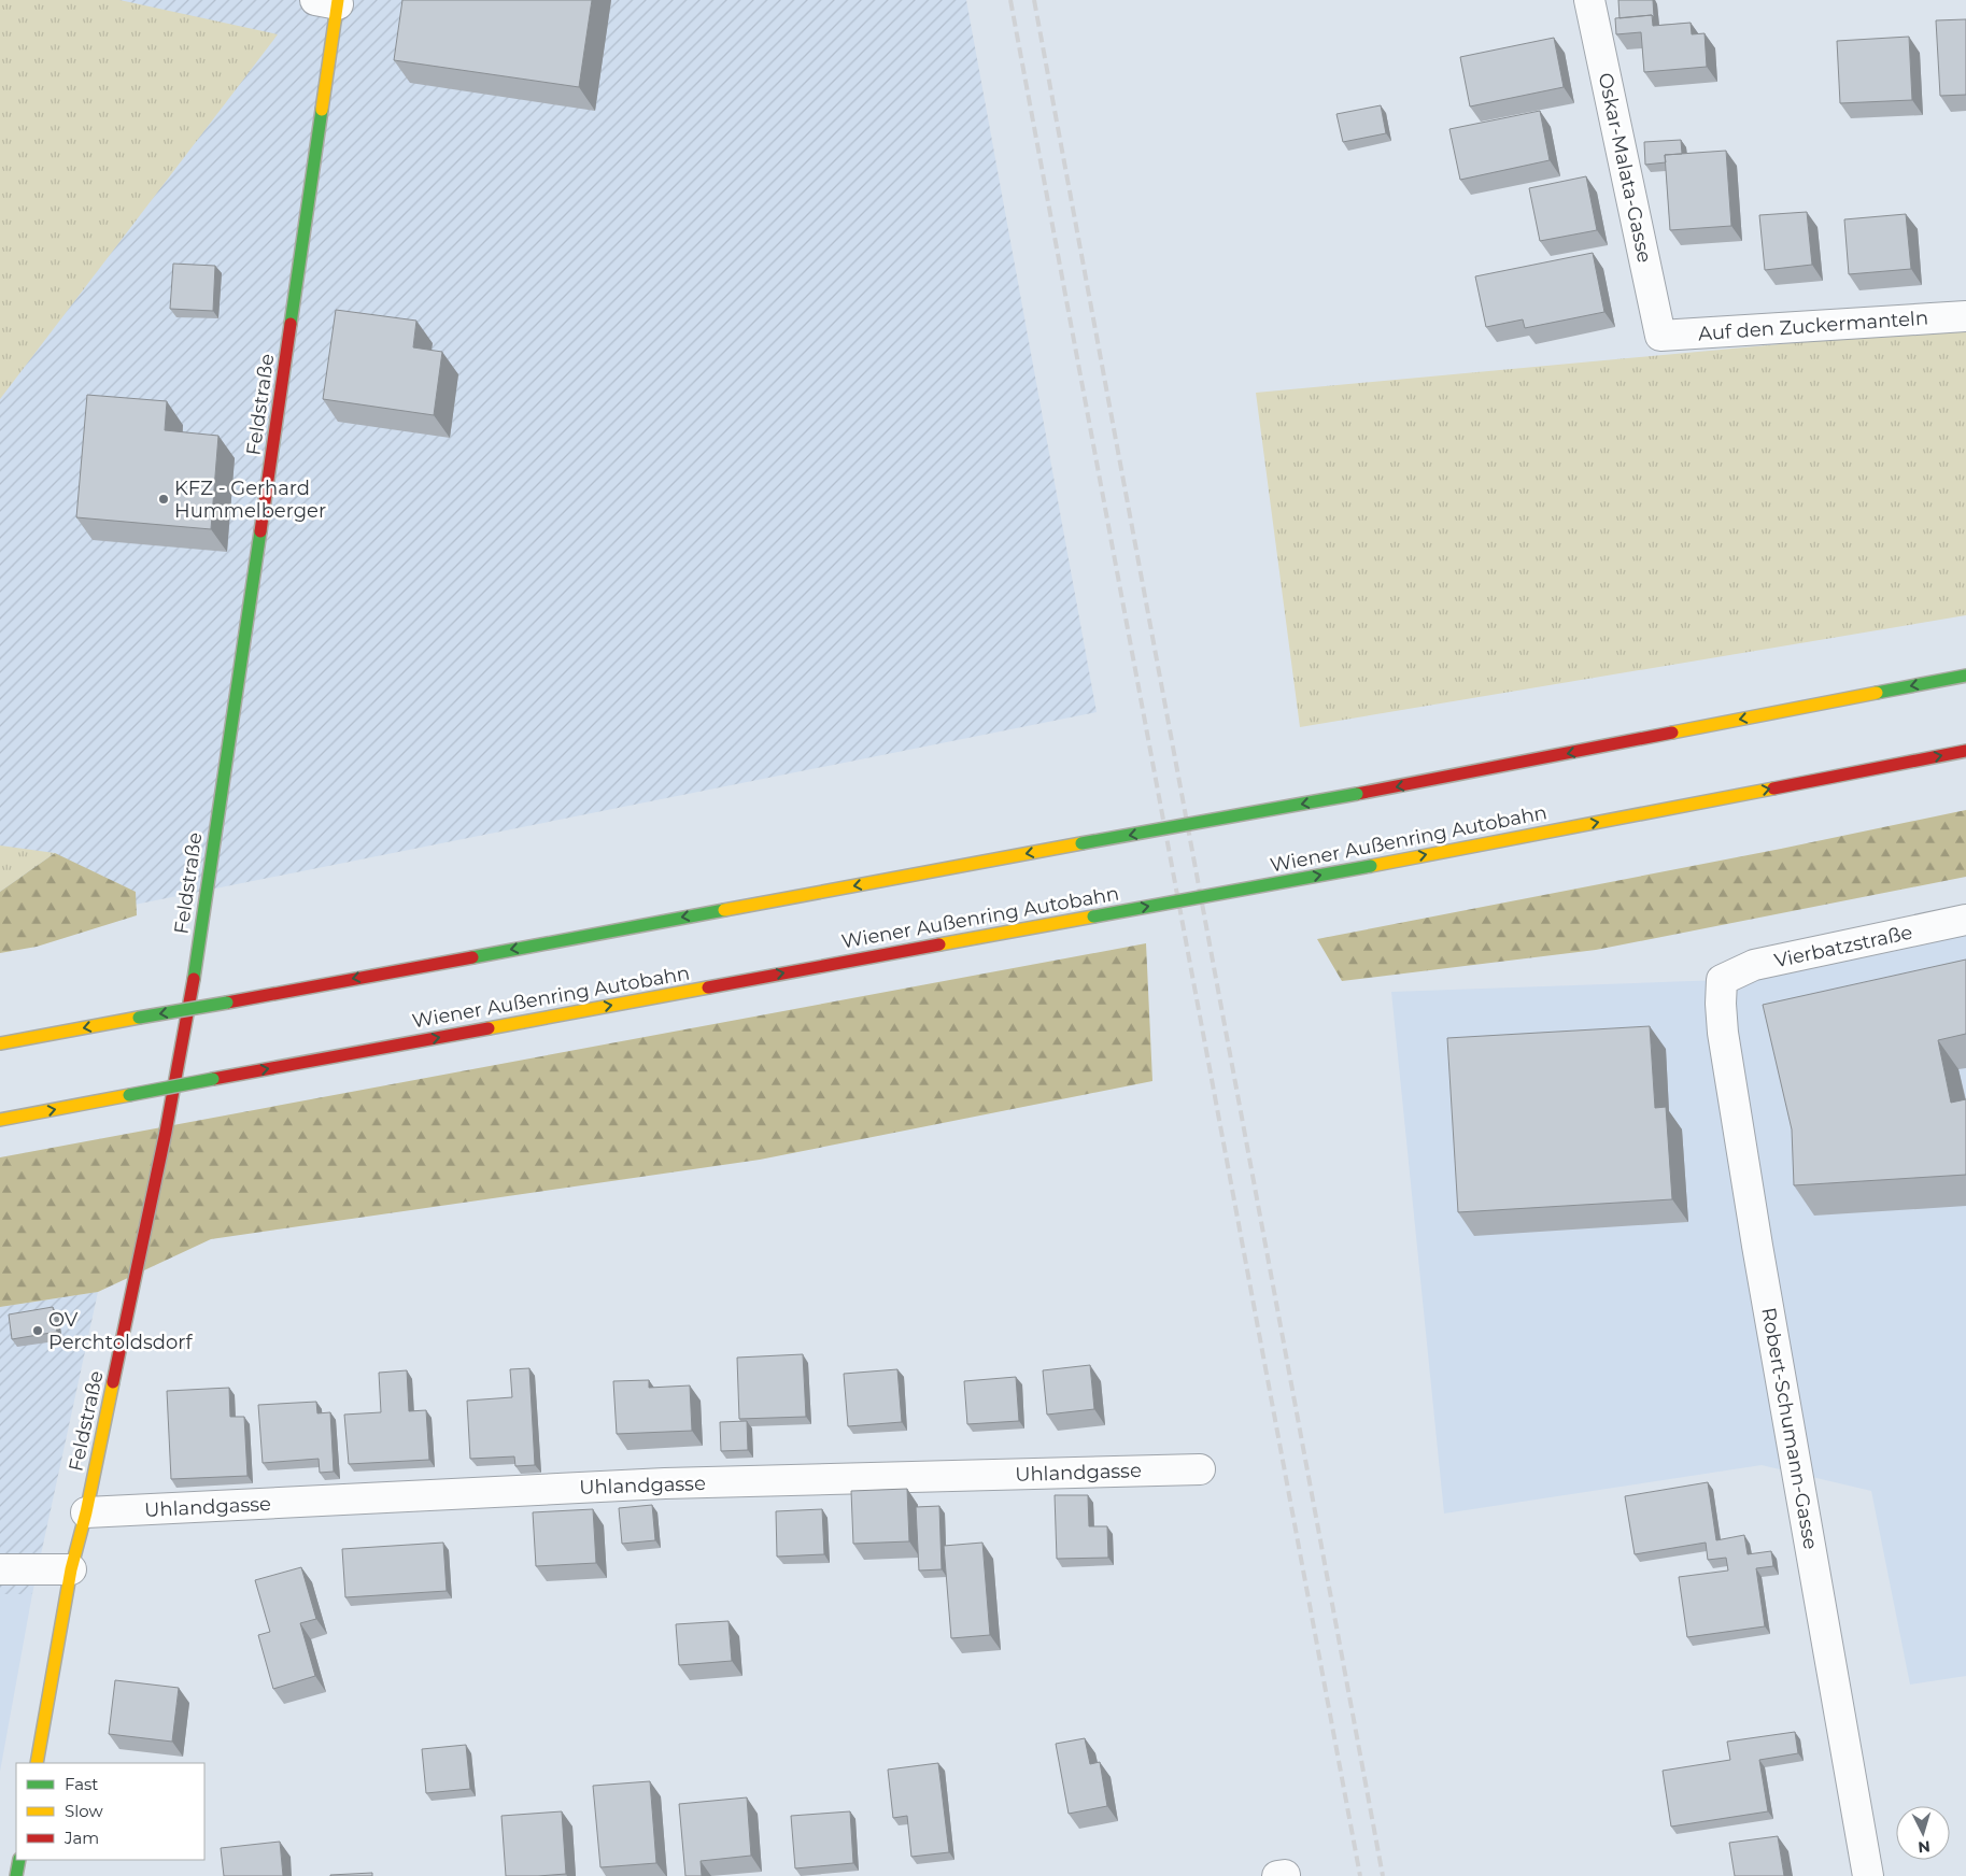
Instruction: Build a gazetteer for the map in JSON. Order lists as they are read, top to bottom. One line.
{"streets":{"main road":["Feldstraße","Wiener Außenring Autobahn"],"street":["Oskar-Malata-Gasse","Auf den Zuckermanteln","Vierbatzstraße","Robert-Schumann-Gasse","Uhlandgasse"]},"crossings":[["Oskar-Malata-Gasse","Auf den Zuckermanteln"],["Feldstraße","Uhlandgasse"],["Vierbatzstraße","Robert-Schumann-Gasse"]],"places":["KFZ - Gerhard Hummelberger","OV Perchtoldsdorf"],"legend":["Fast","Slow","Jam"],"north":"bottom"}
